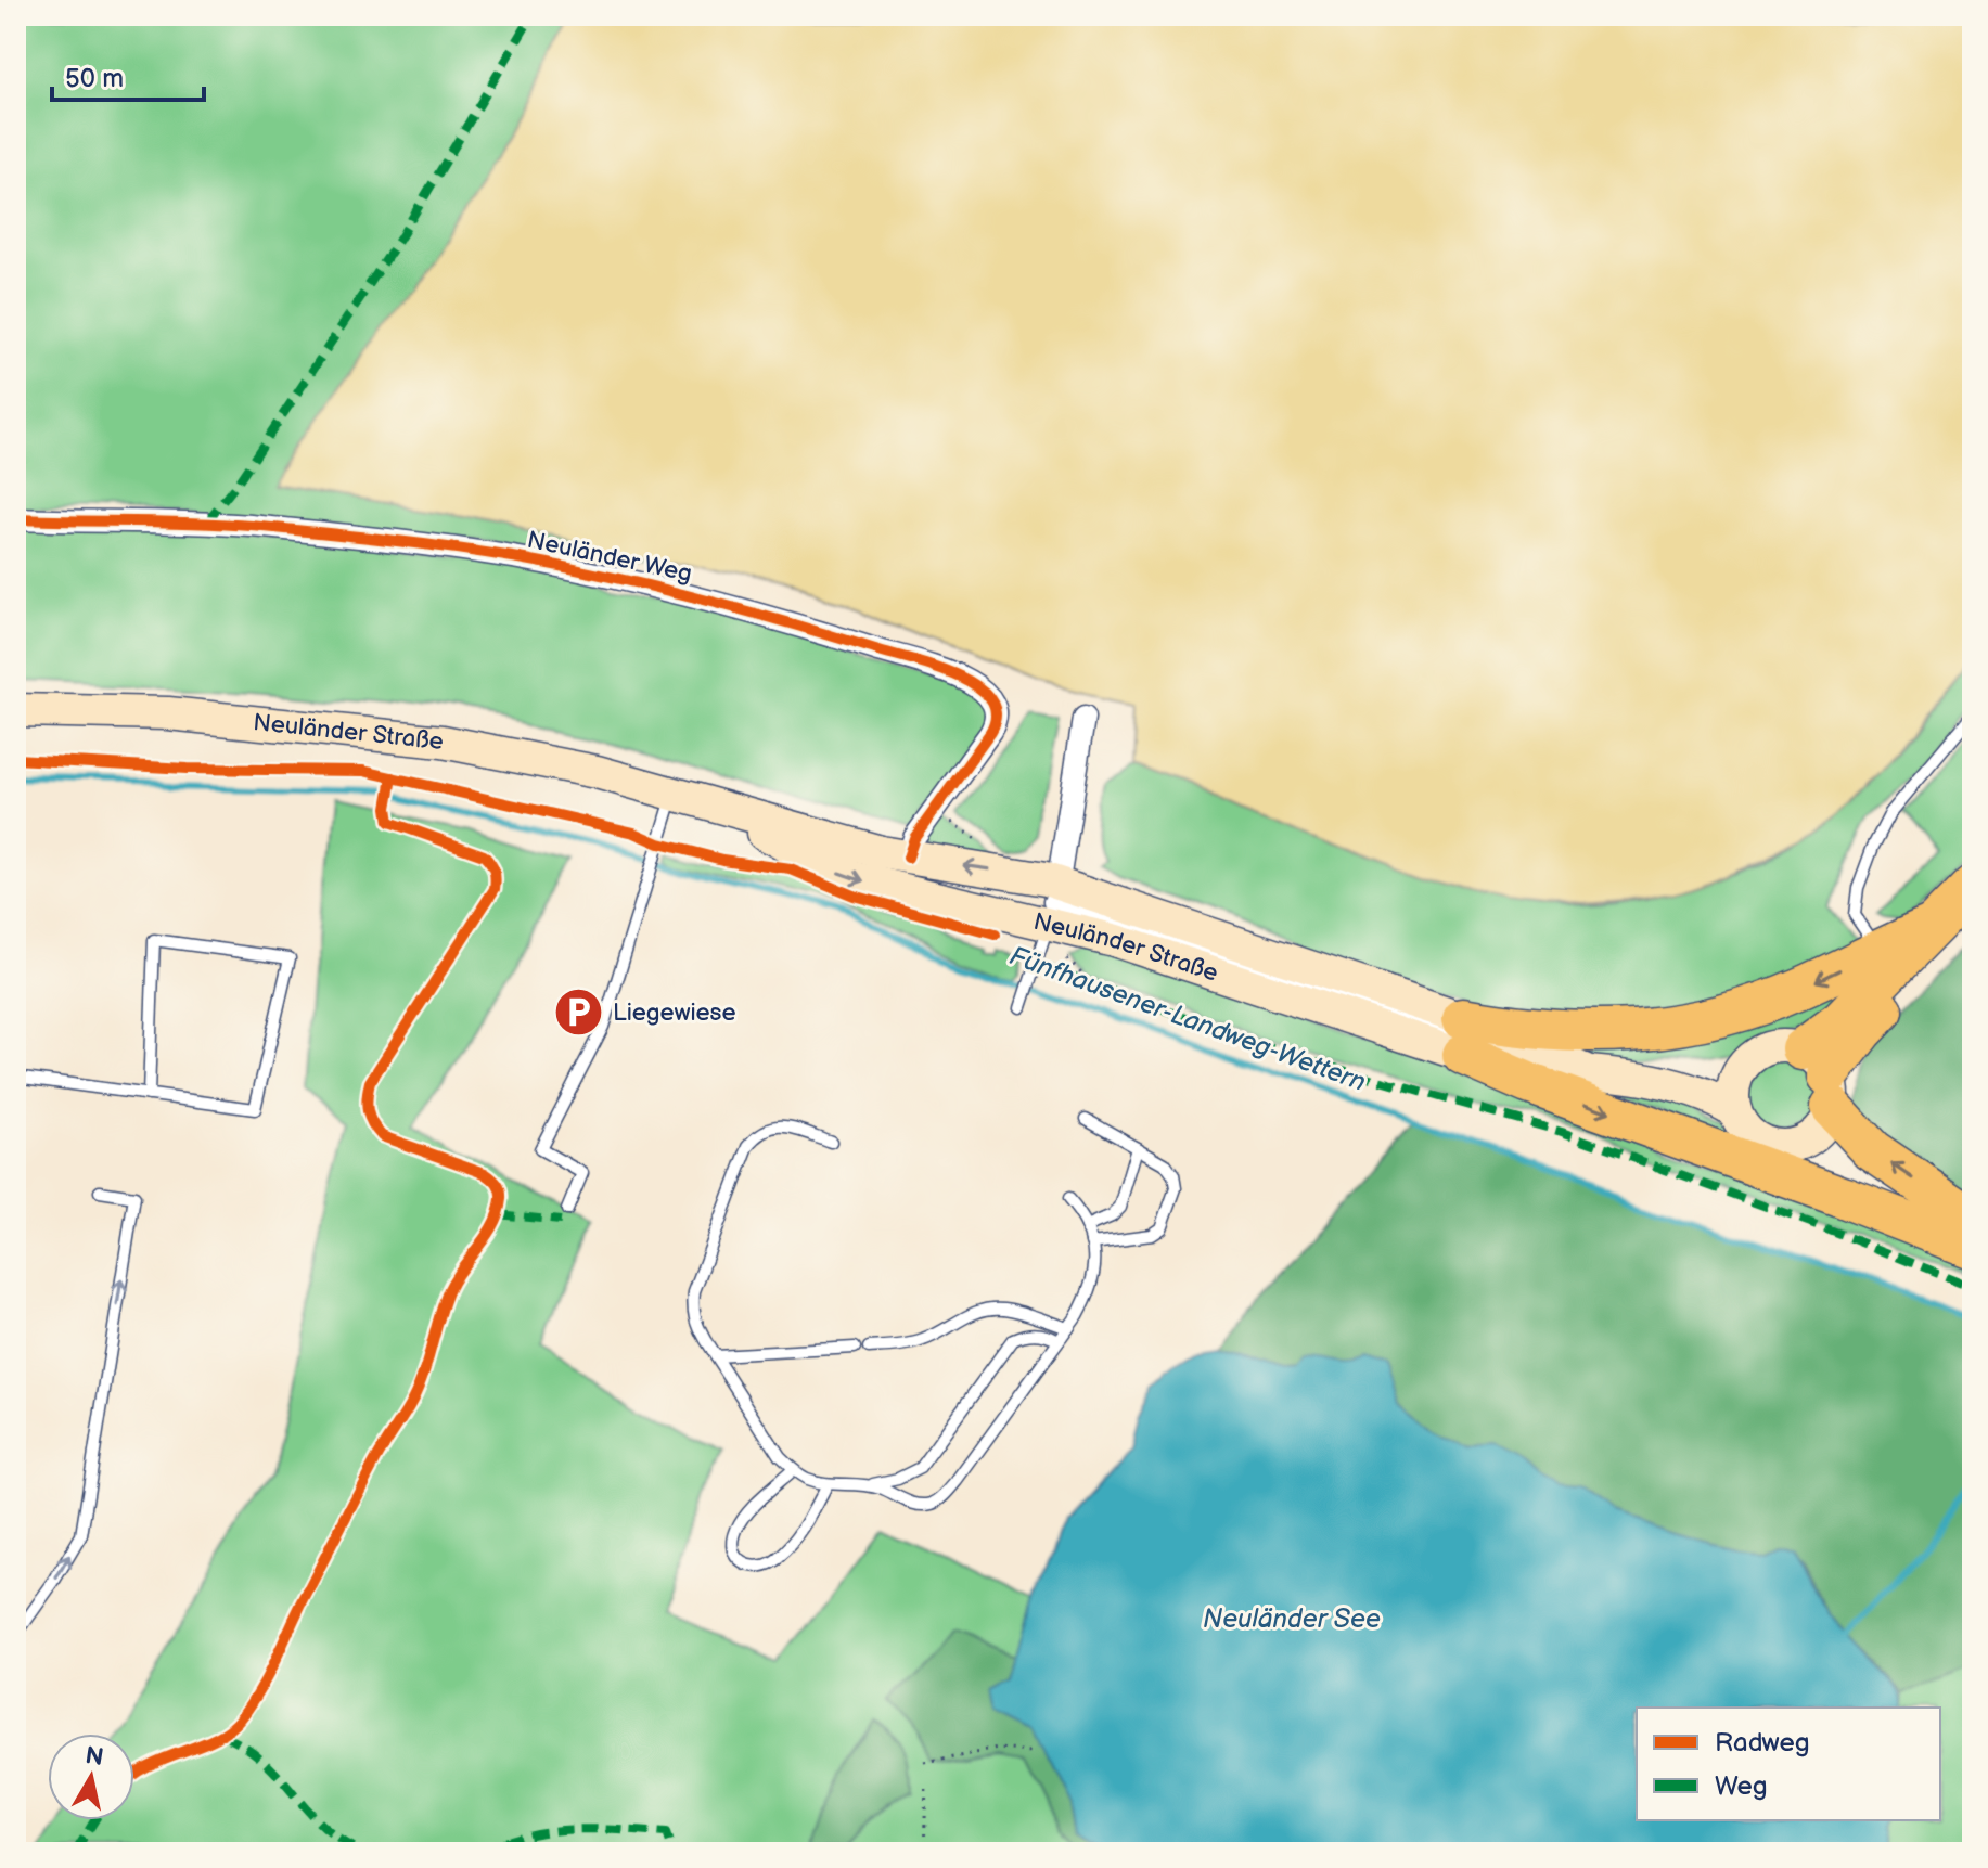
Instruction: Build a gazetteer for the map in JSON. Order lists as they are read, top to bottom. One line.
{"streets":{"main road":["Neuländer Straße"],"street":["Neuländer Weg"]},"crossings":[["Neuländer Weg","Neuländer Straße"]],"water":["Fünfhausener-Landweg-Wettern","Neuländer See"],"places":{"parking":["Liegewiese"]},"legend":["Radweg","Weg"],"scale_bar":"50 m","north":"top"}
